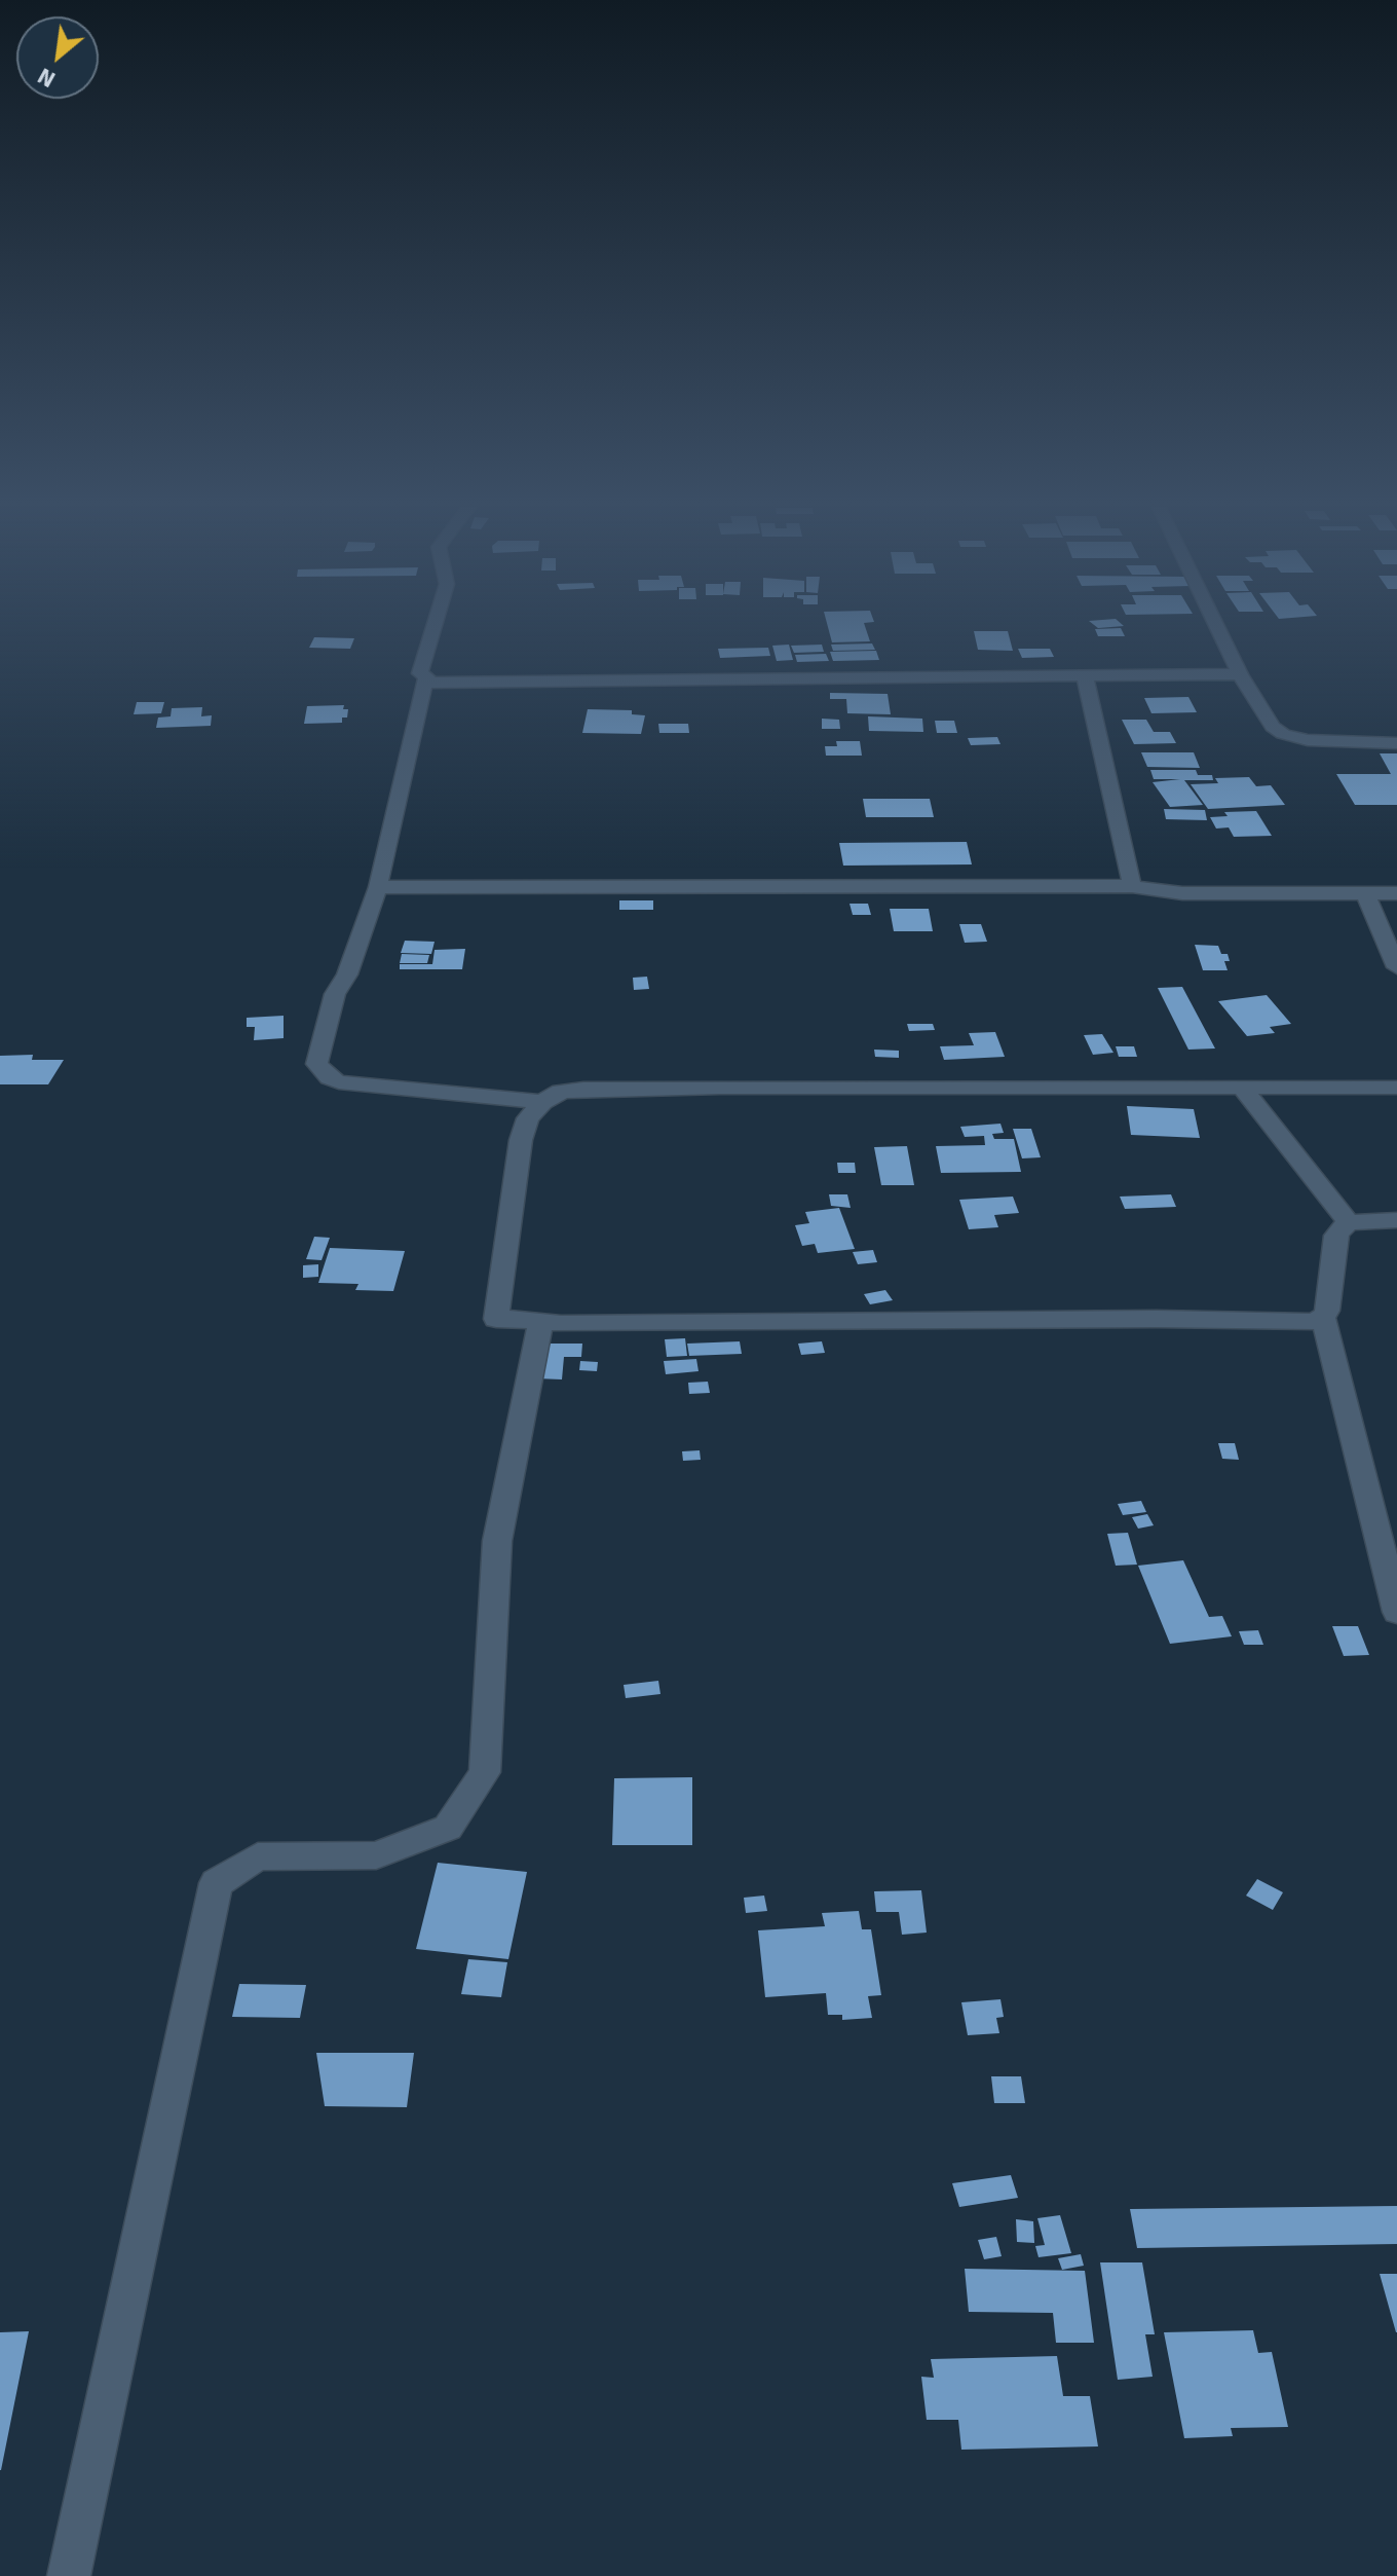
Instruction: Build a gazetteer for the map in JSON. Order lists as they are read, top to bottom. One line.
{"north":"bottom left"}
